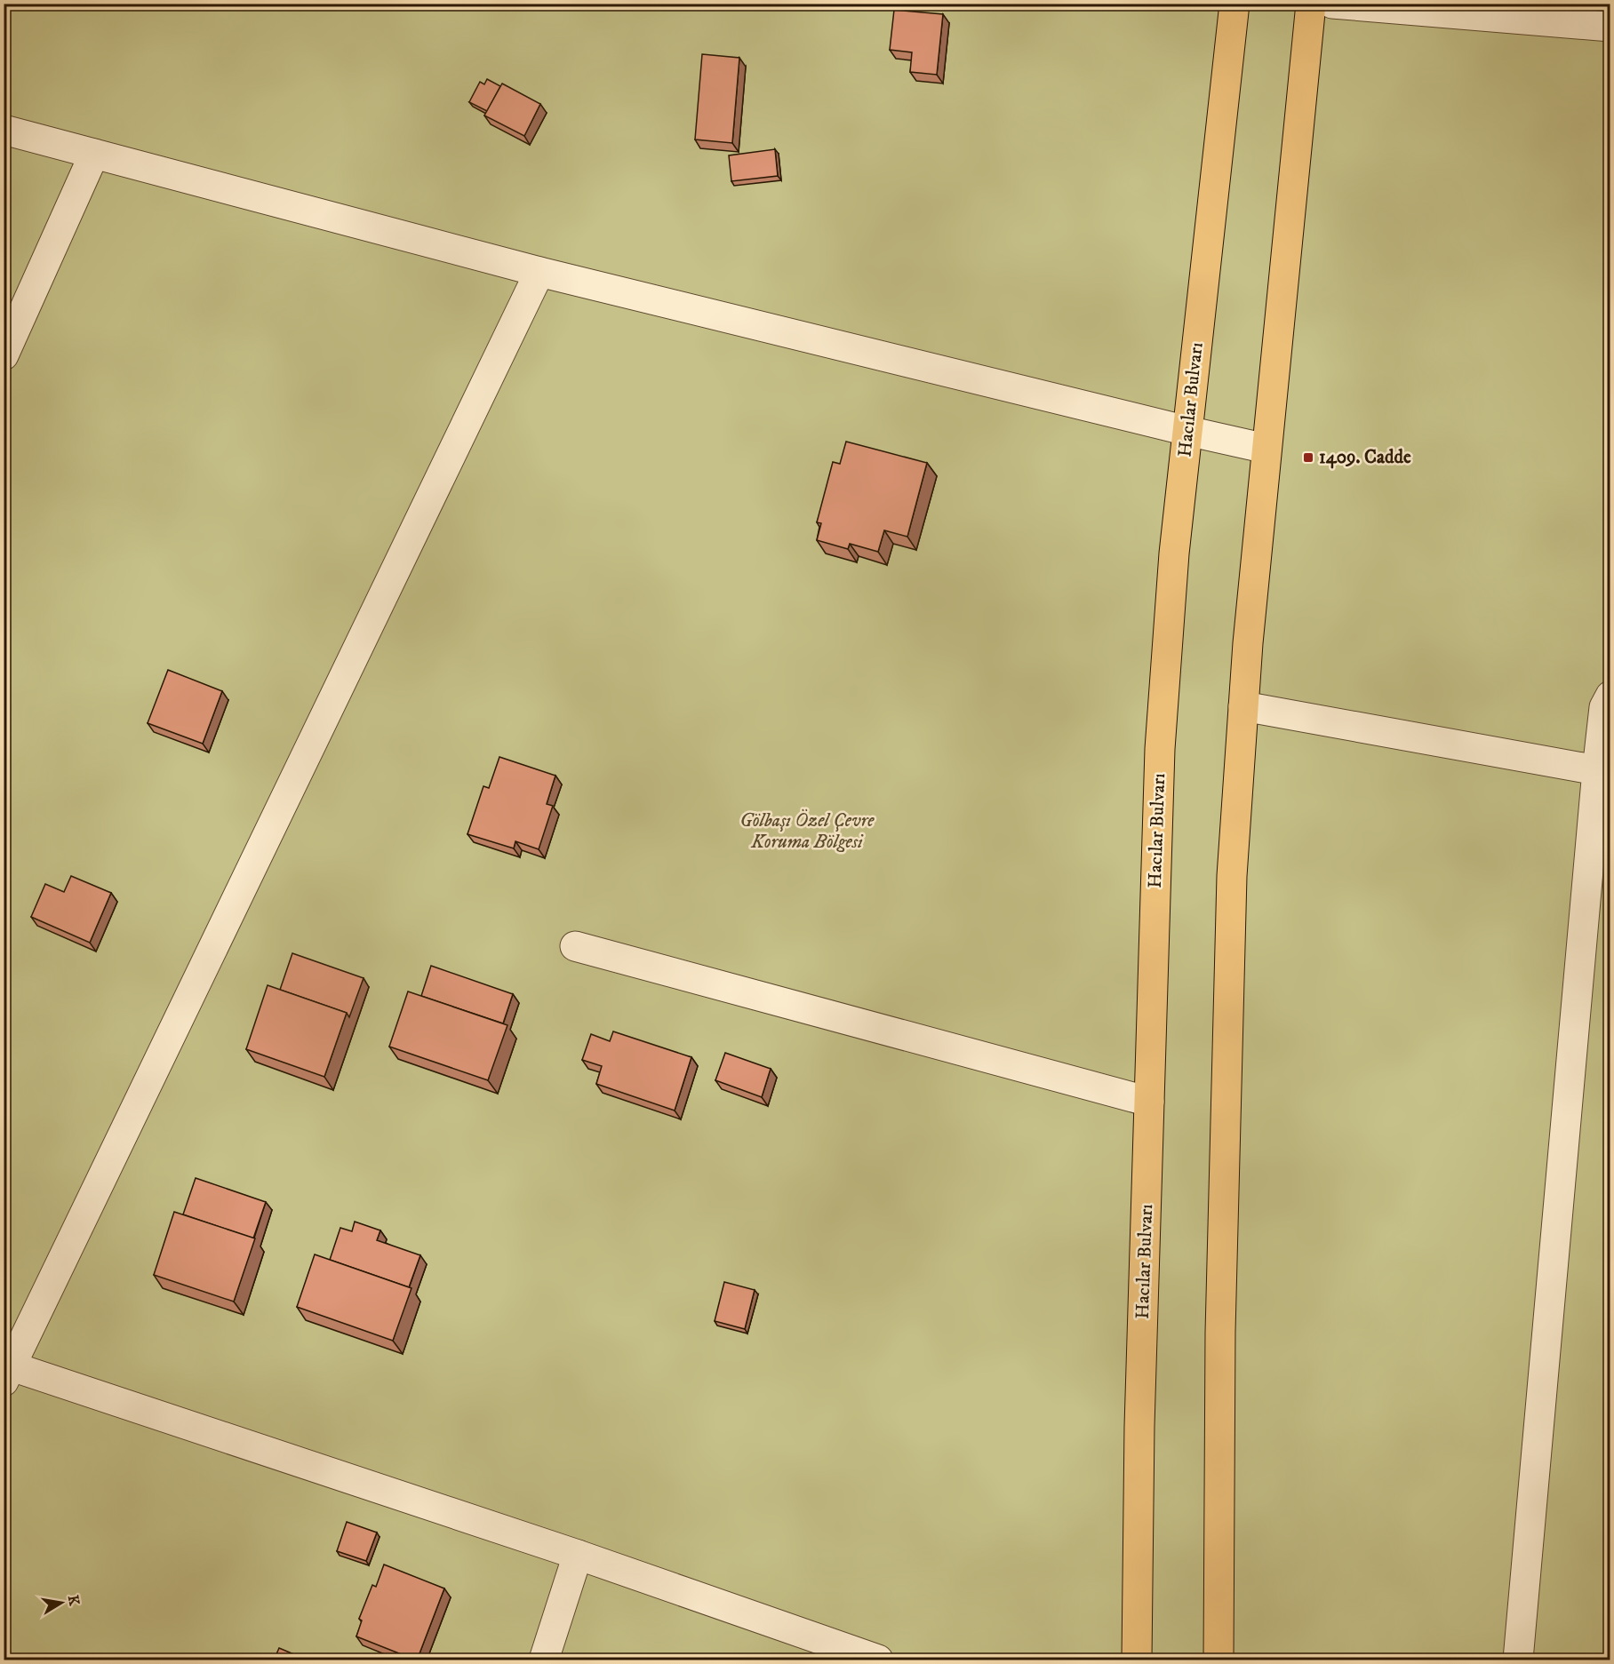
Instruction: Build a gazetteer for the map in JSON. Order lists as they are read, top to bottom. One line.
{"streets":{"main road":["Hacılar Bulvarı"]},"parks":["Gölbaşı Özel Çevre Koruma Bölgesi"],"places":{"transit":["1409. Cadde"]},"north":"right"}
